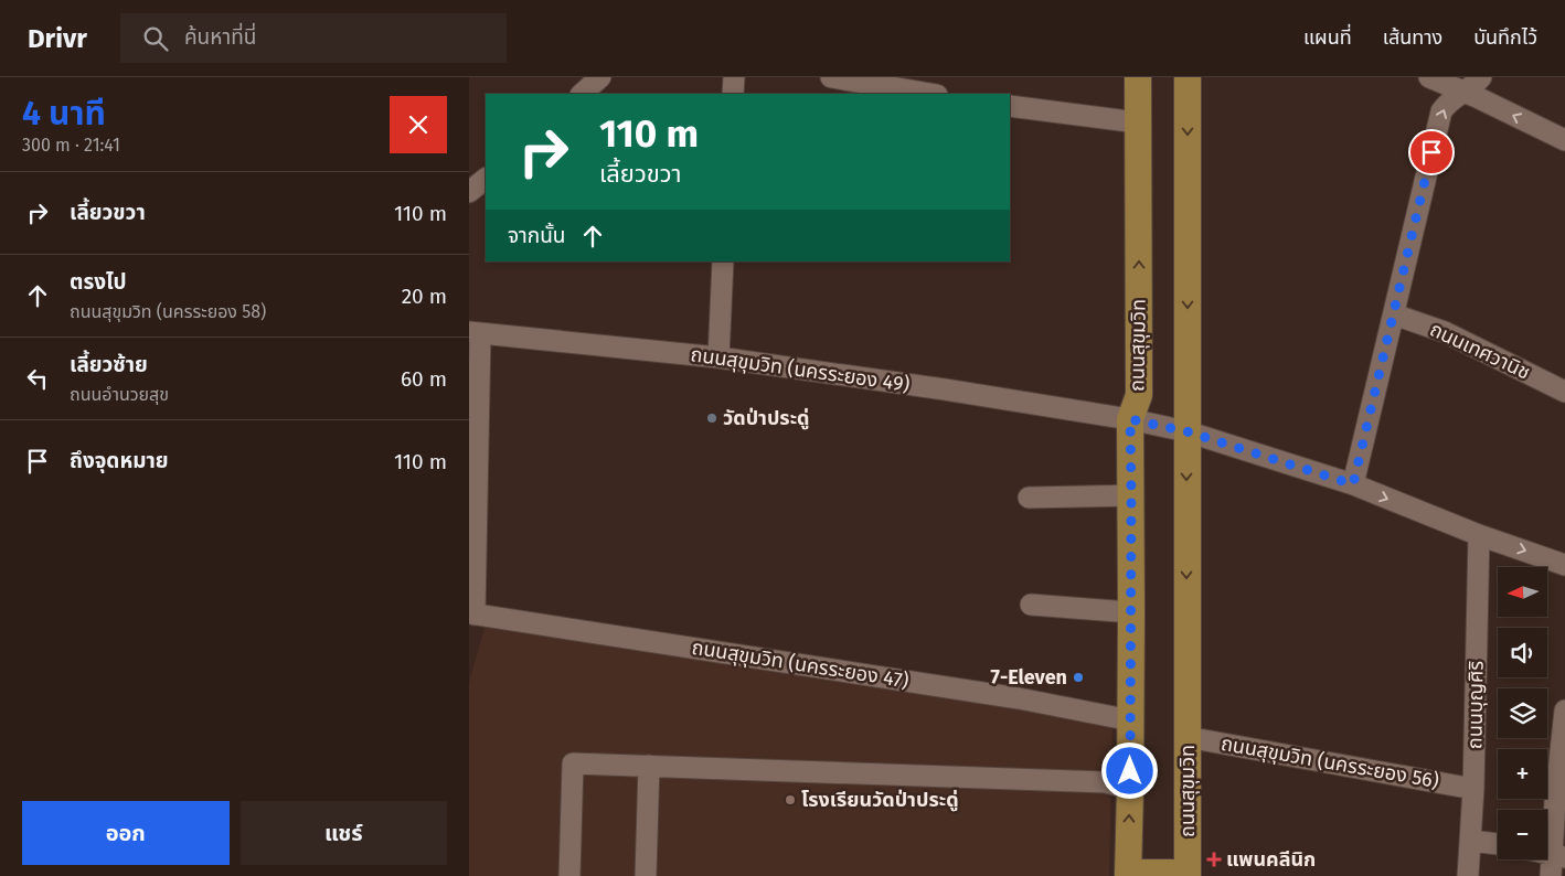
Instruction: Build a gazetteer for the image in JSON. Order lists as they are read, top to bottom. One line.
{"streets":{"main road":["ถนนสุขุมวิท"],"street":["ถนนเทศวานิช","ถนนสุขุมวิท (นครระยอง 49)","ถนนสุขุมวิท (นครระยอง 47)","ถนนบุญศิริ","ถนนสุขุมวิท (นครระยอง 56)"]},"crossings":[["ถนนสุขุมวิท","ถนนสุขุมวิท (นครระยอง 49)"],["ถนนสุขุมวิท","ถนนสุขุมวิท (นครระยอง 47)"],["ถนนสุขุมวิท","ถนนสุขุมวิท (นครระยอง 56)"],["ถนนสุขุมวิท (นครระยอง 49)","ถนนบุญศิริ"],["ถนนบุญศิริ","ถนนสุขุมวิท (นครระยอง 56)"]],"places":{"other":["วัดป่าประดู่","7-Eleven","โรงเรียนวัดป่าประดู่"],"health":["แพนคลีนิก"]},"north":"left","page":{"header":"Drivr","search":"ค้นหาที่นี่","nav":["แผนที่","เส้นทาง","บันทึกไว้"],"heading":["4 นาที","300 m · 21:41"],"turn":["110 m","เลี้ยวขวา"],"list":[{"name":"เลี้ยวขวา","value":"110 m"},{"name":"ตรงไป","note":"ถนนสุขุมวิท (นครระยอง 58)","value":"20 m"},{"name":"เลี้ยวซ้าย","note":"ถนนอำนวยสุข","value":"60 m"},{"name":"ถึงจุดหมาย","value":"110 m"}],"then":"จากนั้น","map_buttons":["+","−"],"buttons":["ออก","แชร์"]}}
